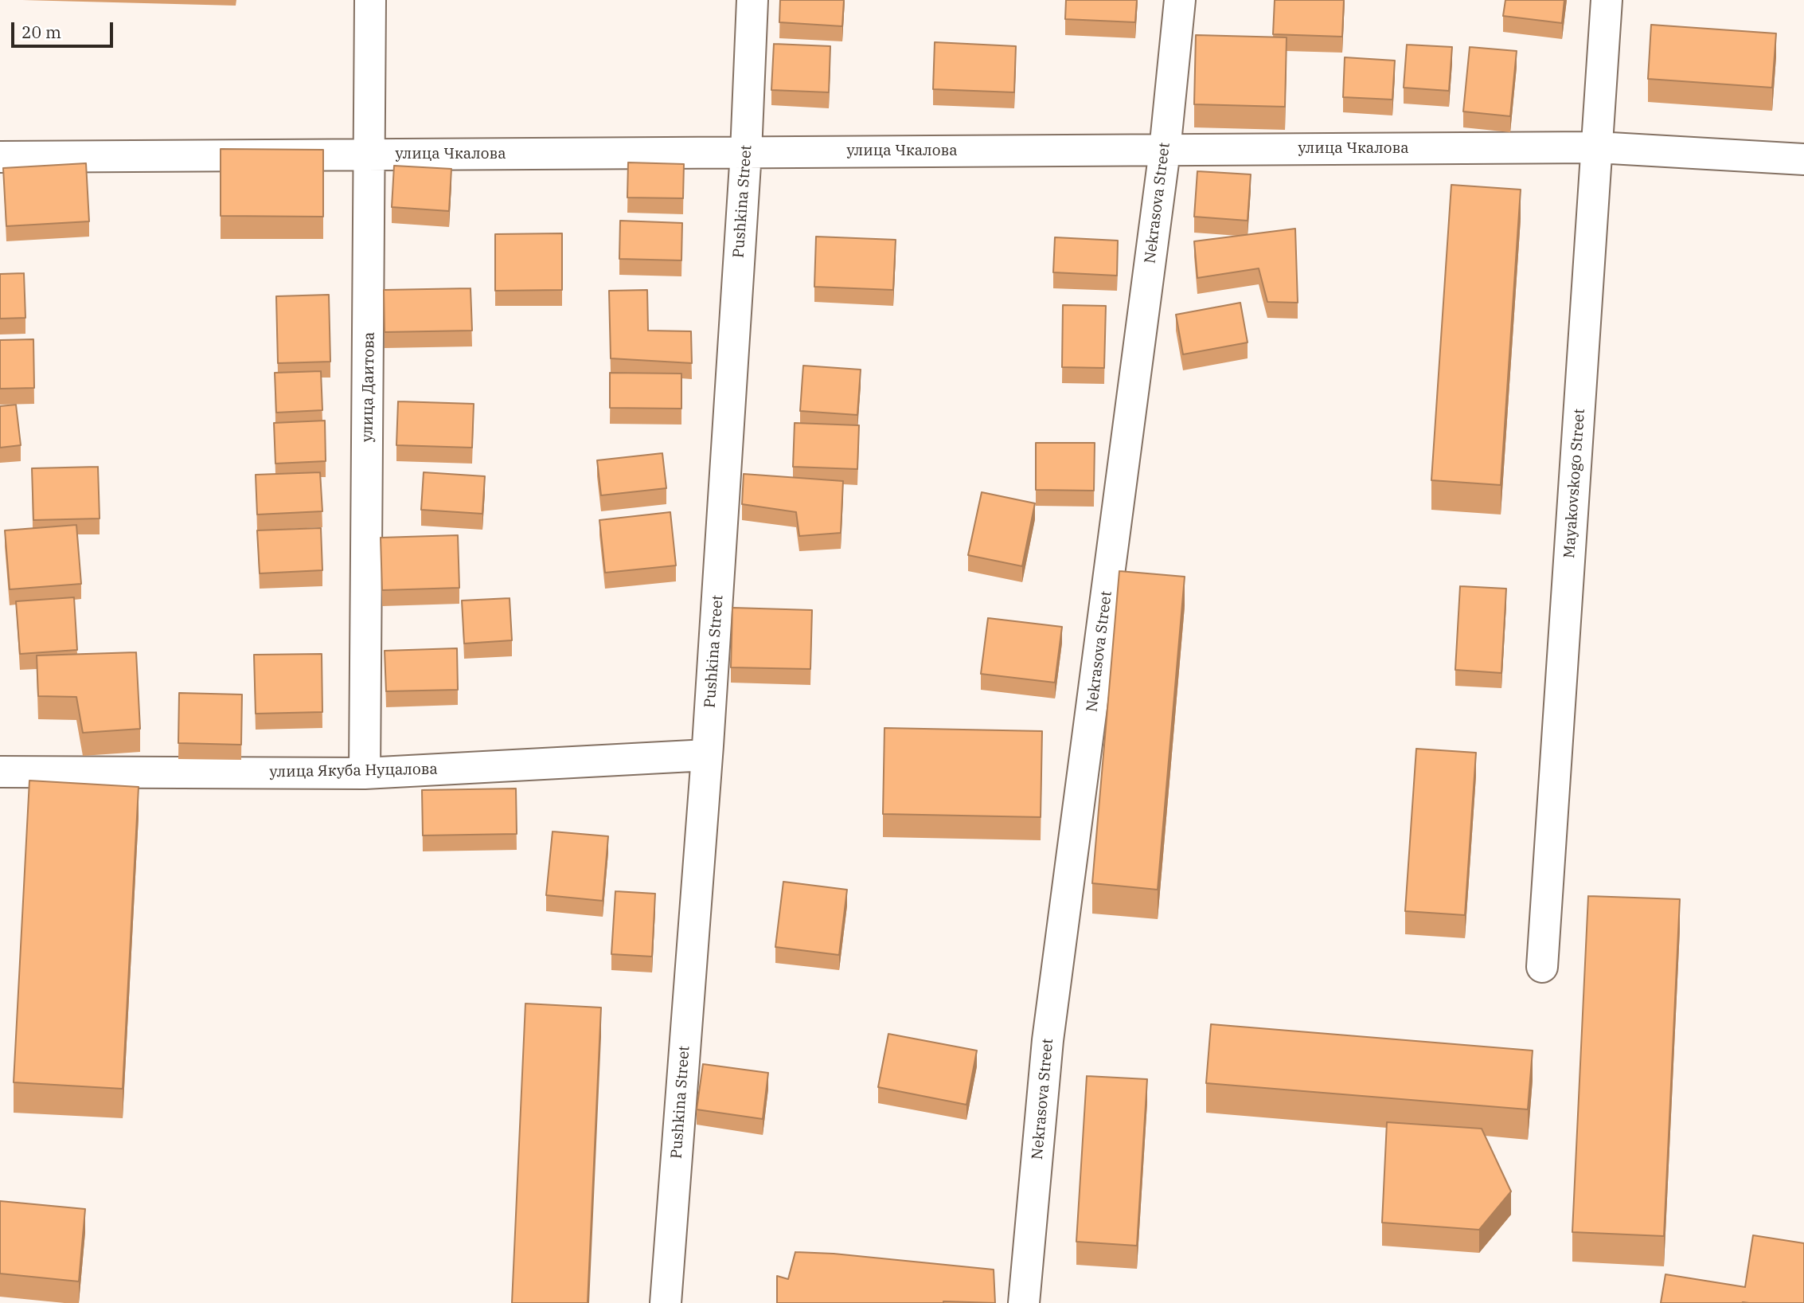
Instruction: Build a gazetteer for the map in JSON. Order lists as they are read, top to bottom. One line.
{"streets":{"street":["улица Чкалова","Pushkina Street","Nekrasova Street","улица Даитова","Mayakovskogo Street","улица Якуба Нуцалова"]},"crossings":[["улица Чкалова","Pushkina Street"],["улица Чкалова","Nekrasova Street"],["улица Чкалова","улица Даитова"],["улица Чкалова","Mayakovskogo Street"],["Pushkina Street","улица Якуба Нуцалова"],["улица Даитова","улица Якуба Нуцалова"]],"scale_bar":"20 m"}
